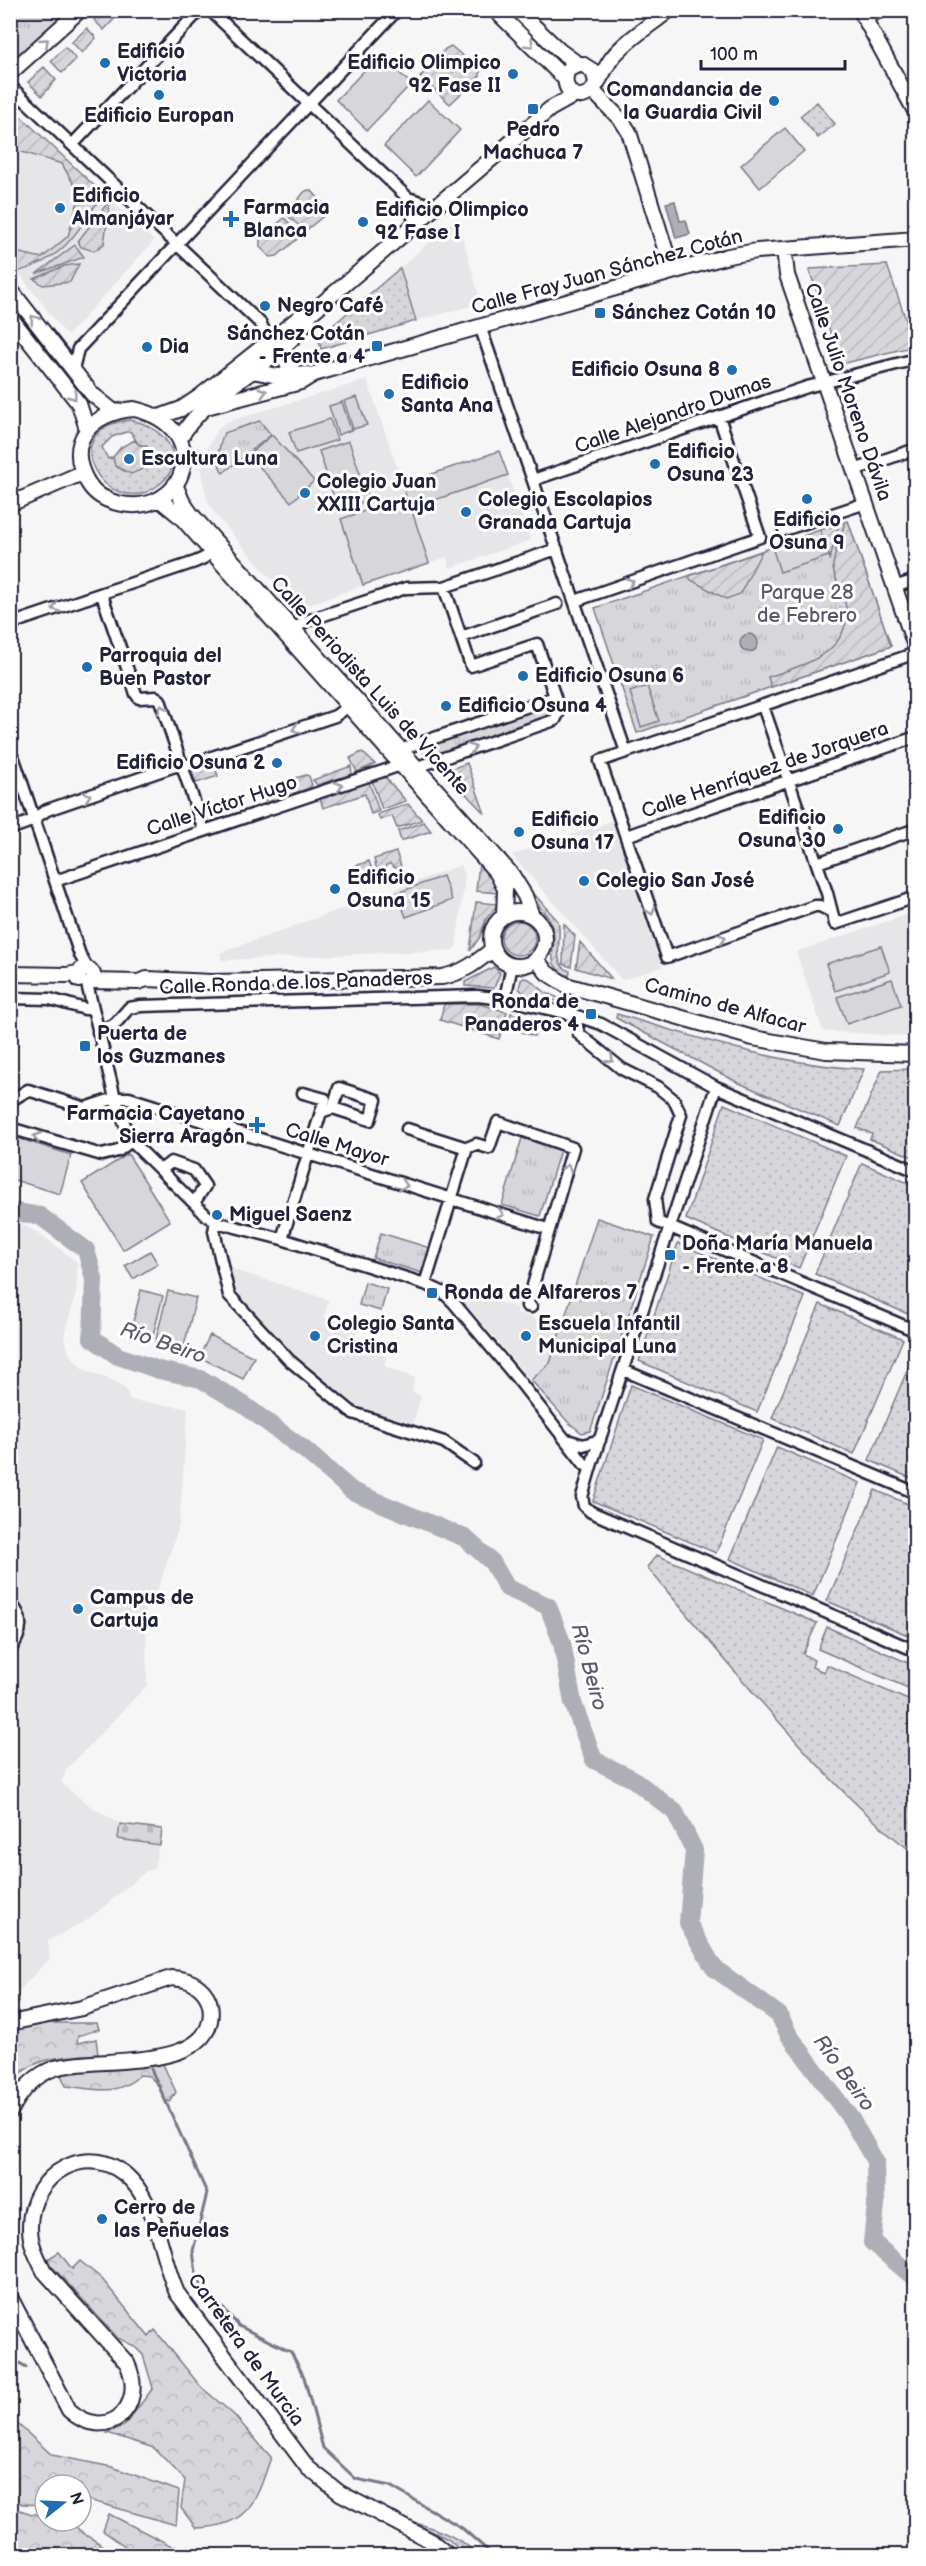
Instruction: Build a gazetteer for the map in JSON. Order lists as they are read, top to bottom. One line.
{"streets":{"main road":["Calle Fray Juan Sánchez Cotán","Calle Julio Moreno Dávila","Calle Periodista Luis de Vicente","Camino de Alfacar","Carretera de Murcia"],"street":["Calle Alejandro Dumas","Calle Henríquez de Jorquera","Calle Víctor Hugo","Calle Ronda de los Panaderos","Calle Mayor"]},"crossings":[["Calle Fray Juan Sánchez Cotán","Calle Julio Moreno Dávila"],["Calle Fray Juan Sánchez Cotán","Calle Periodista Luis de Vicente"],["Calle Julio Moreno Dávila","Calle Alejandro Dumas"],["Calle Periodista Luis de Vicente","Calle Víctor Hugo"],["Calle Periodista Luis de Vicente","Camino de Alfacar"]],"water":["Río Beiro"],"parks":["Parque 28 de Febrero"],"places":{"other":["Edificio Victoria","Edificio Olimpico 92 Fase II","Edificio Europan","Comandancia de la Guardia Civil","Edificio Almanjáyar","Edificio Olimpico 92 Fase I","Negro Café","Dia","Edificio Osuna 8","Edificio Santa Ana","Escultura Luna","Edificio Osuna 23","Colegio Juan XXIII Cartuja","Edificio Osuna 9","Colegio Escolapios Granada Cartuja","Parroquia del Buen Pastor","Edificio Osuna 6","Edificio Osuna 4","Edificio Osuna 2","Edificio Osuna 30","Edificio Osuna 17","Colegio San José","Edificio Osuna 15","Miguel Saenz","Colegio Santa Cristina","Escuela Infantil Municipal Luna","Campus de Cartuja","Cerro de las Peñuelas"],"transit":["Pedro Machuca 7","Sánchez Cotán 10","Sánchez Cotán - Frente a 4","Ronda de Panaderos 4","Puerta de los Guzmanes","Doña María Manuela - Frente a 8","Ronda de Alfareros 7"],"health":["Farmacia Blanca","Farmacia Cayetano Sierra Aragón"]},"scale_bar":"100 m","north":"right"}
